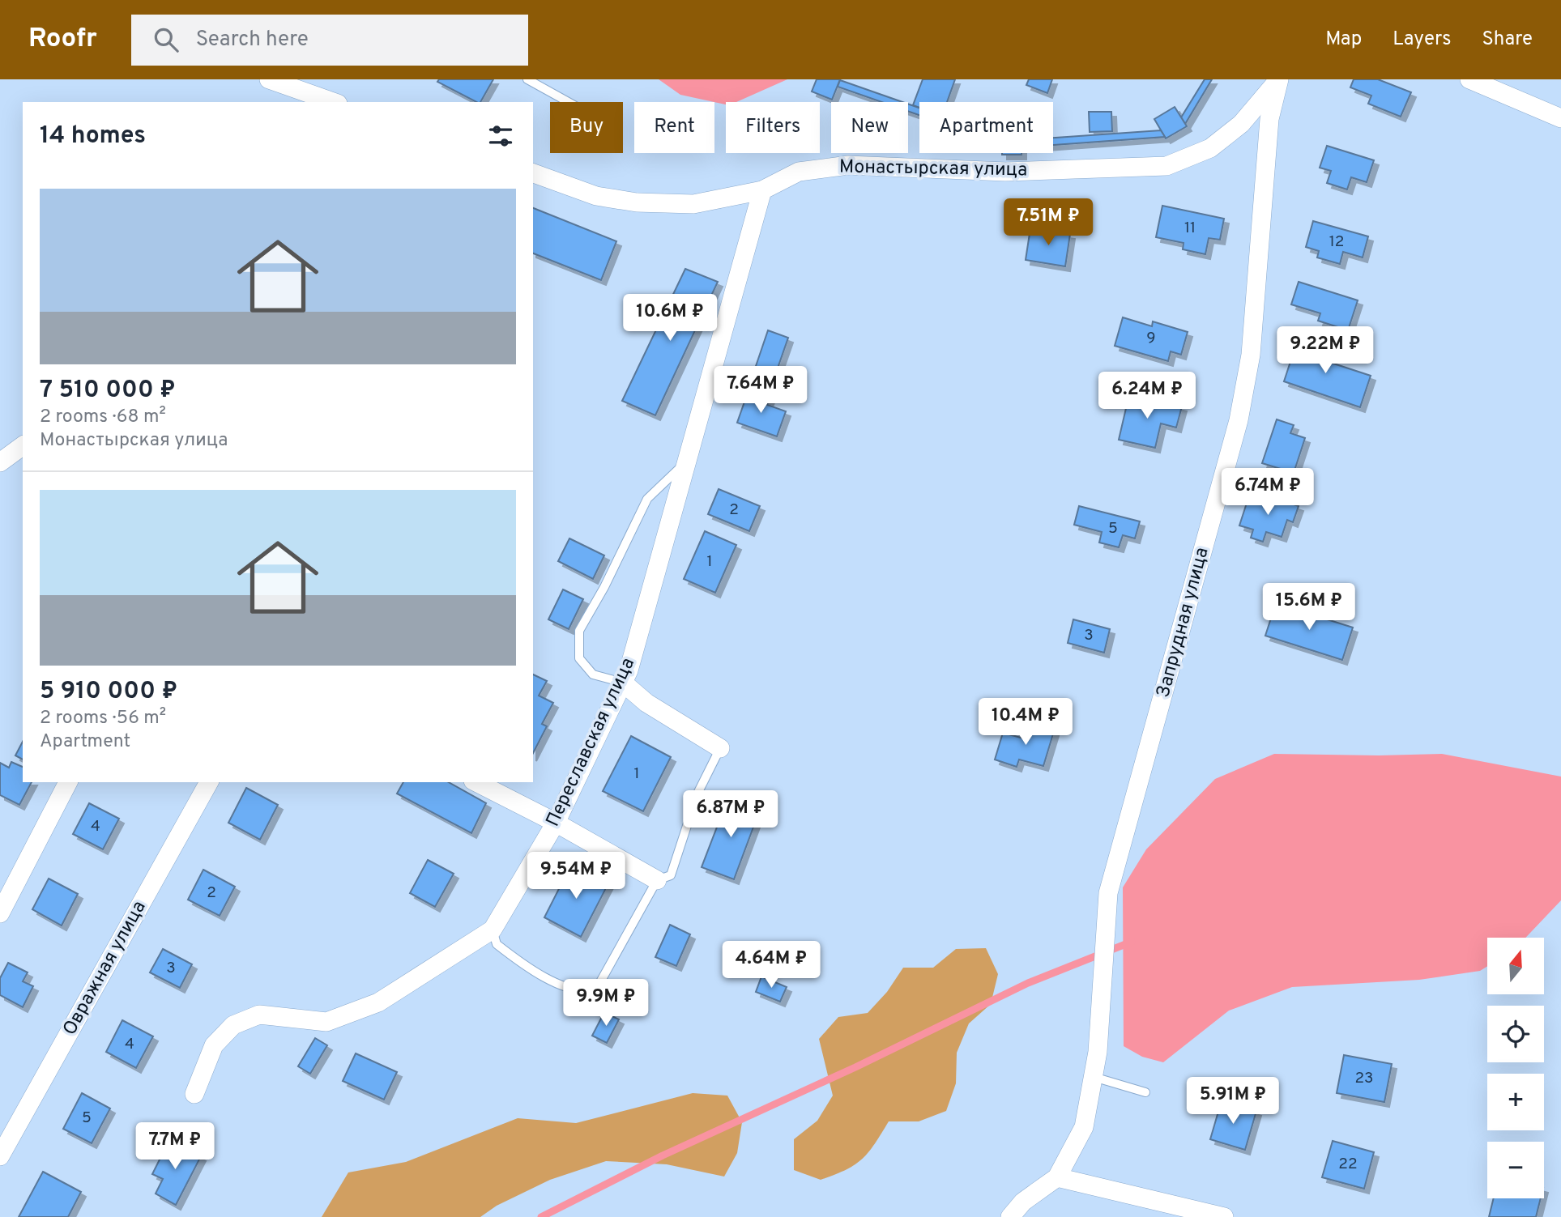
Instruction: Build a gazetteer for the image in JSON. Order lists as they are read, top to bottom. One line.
{"streets":{"street":["Монастырская улица","Запрудная улица","Переславская улица","Овражная улица"]},"crossings":[["Монастырская улица","Запрудная улица"],["Монастырская улица","Переславская улица"]],"house_numbers":["11","12","9","2","5","1","3","1","4","2","3","4","23","5","22"],"north":"top","page":{"header":"Roofr","search":"Search here","nav":["Map","Layers","Share"],"chip":["Buy","Rent","Filters","New","Apartment"],"heading":"14 homes","list":[{"name":"7 510 000 ₽","note":"2 rooms · 68 m² · Монастырская улица"},{"name":"5 910 000 ₽","note":"2 rooms · 56 m² · Apartment"}],"price":["7.51M ₽","10.6M ₽","9.22M ₽","7.64M ₽","6.24M ₽","6.74M ₽","15.6M ₽","10.4M ₽","6.87M ₽","9.54M ₽","4.64M ₽","9.9M ₽","5.91M ₽","7.7M ₽"],"map_buttons":["+","−"]}}
